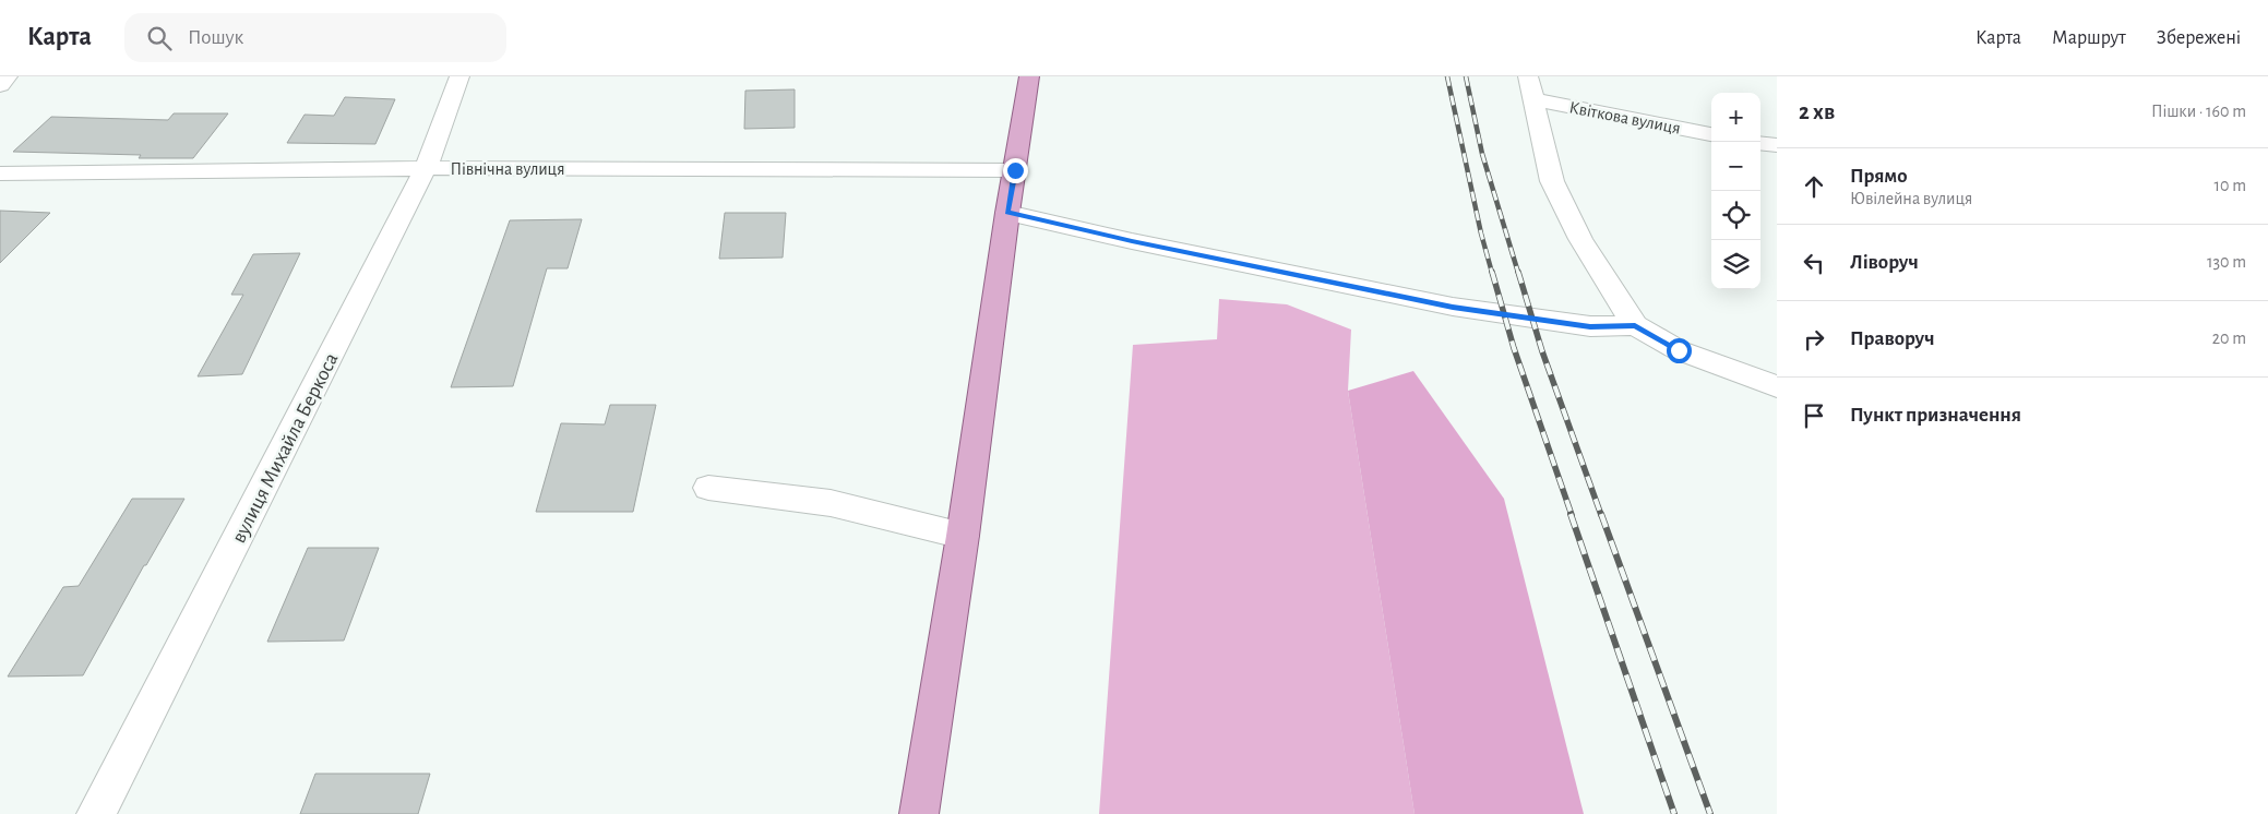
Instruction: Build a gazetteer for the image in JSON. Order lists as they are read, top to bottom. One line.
{"streets":{"street":["Квіткова вулиця","Північна вулиця","вулиця Михайла Беркоса"]},"crossings":[["Північна вулиця","вулиця Михайла Беркоса"]],"page":{"header":"Карта","search":"Пошук","nav":["Карта","Маршрут","Збережені"],"heading":["2 хв","Пішки · 160 m"],"map_buttons":["+","−"],"list":[["Прямо","Ювілейна вулиця","10 m"],["Ліворуч","130 m"],["Праворуч","20 m"],"Пункт призначення"]}}
